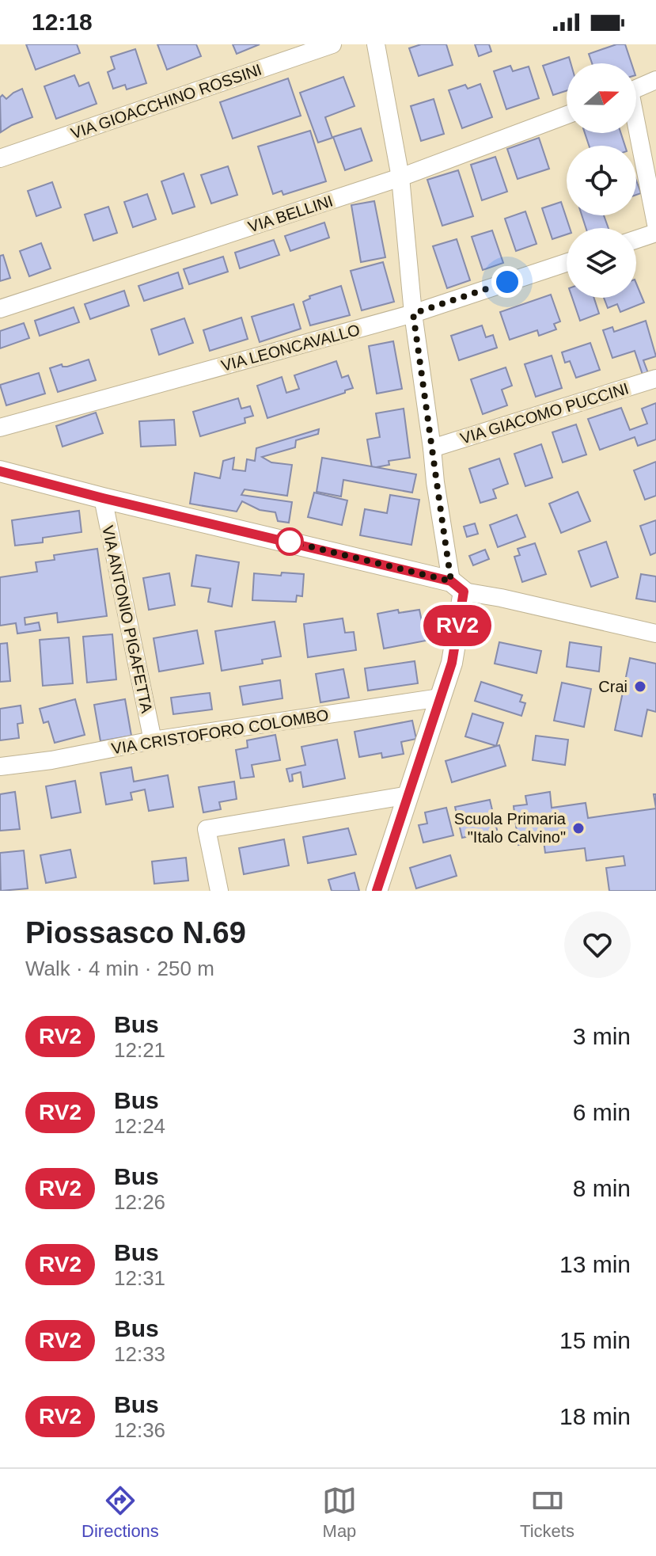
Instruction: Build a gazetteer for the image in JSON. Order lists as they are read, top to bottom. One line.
{"streets":{"street":["VIA GIOACCHINO ROSSINI","VIA BELLINI","VIA LEONCAVALLO","VIA GIACOMO PUCCINI","VIA ANTONIO PIGAFETTA","VIA CRISTOFORO COLOMBO"]},"crossings":[["VIA ANTONIO PIGAFETTA","VIA CRISTOFORO COLOMBO"]],"places":["Crai","Scuola Primaria \"Italo Calvino\""],"lines":["bus line RV2"],"north":"right","page":{"status":"12:18","on_map":"RV2","heading":["Piossasco N.69","Walk · 4 min · 250 m"],"list":[{"mark":"RV2","name":"Bus","note":"12:21","value":"3 min"},{"mark":"RV2","name":"Bus","note":"12:24","value":"6 min"},{"mark":"RV2","name":"Bus","note":"12:26","value":"8 min"},{"mark":"RV2","name":"Bus","note":"12:31","value":"13 min"},{"mark":"RV2","name":"Bus","note":"12:33","value":"15 min"},{"mark":"RV2","name":"Bus","note":"12:36","value":"18 min"}],"tabs":["Directions","Map","Tickets"]}}
